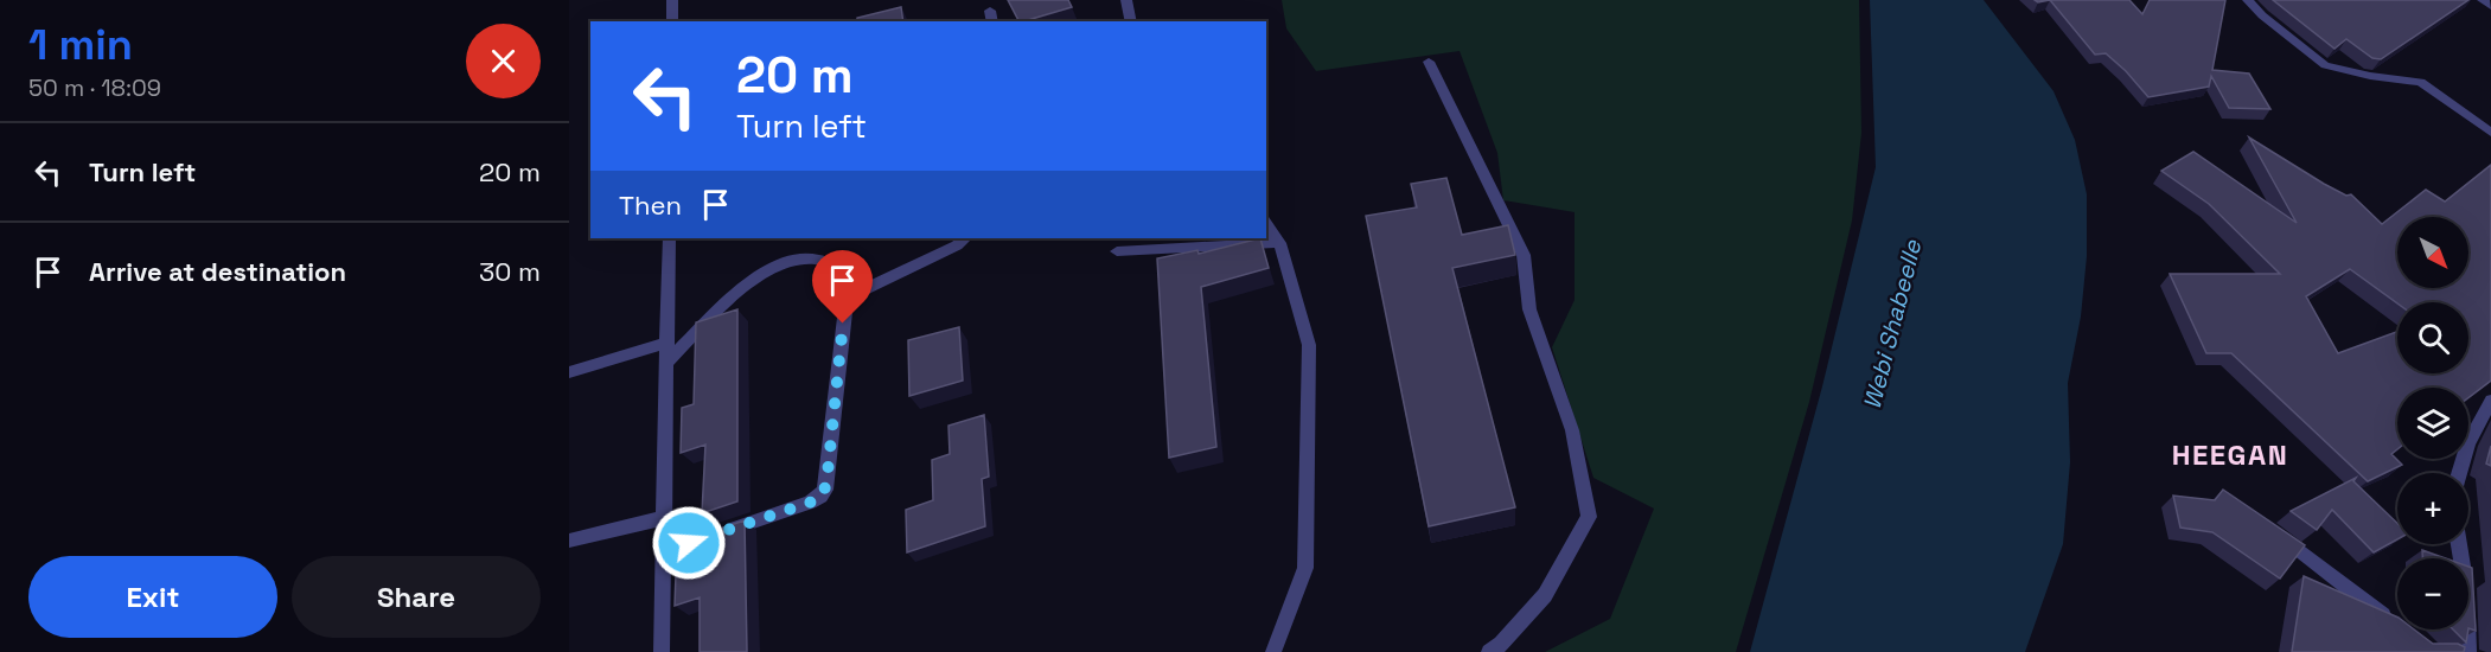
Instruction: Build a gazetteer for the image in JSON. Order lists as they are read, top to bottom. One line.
{"districts":["HEEGAN"],"water":["Webi Shabeelle"],"north":"bottom right","page":{"heading":["1 min","50 m · 18:09"],"turn":["20 m","Turn left"],"list":[{"name":"Turn left","value":"20 m"},{"name":"Arrive at destination","value":"30 m"}],"then":"Then","map_buttons":["+","−"],"buttons":["Exit","Share"]}}
